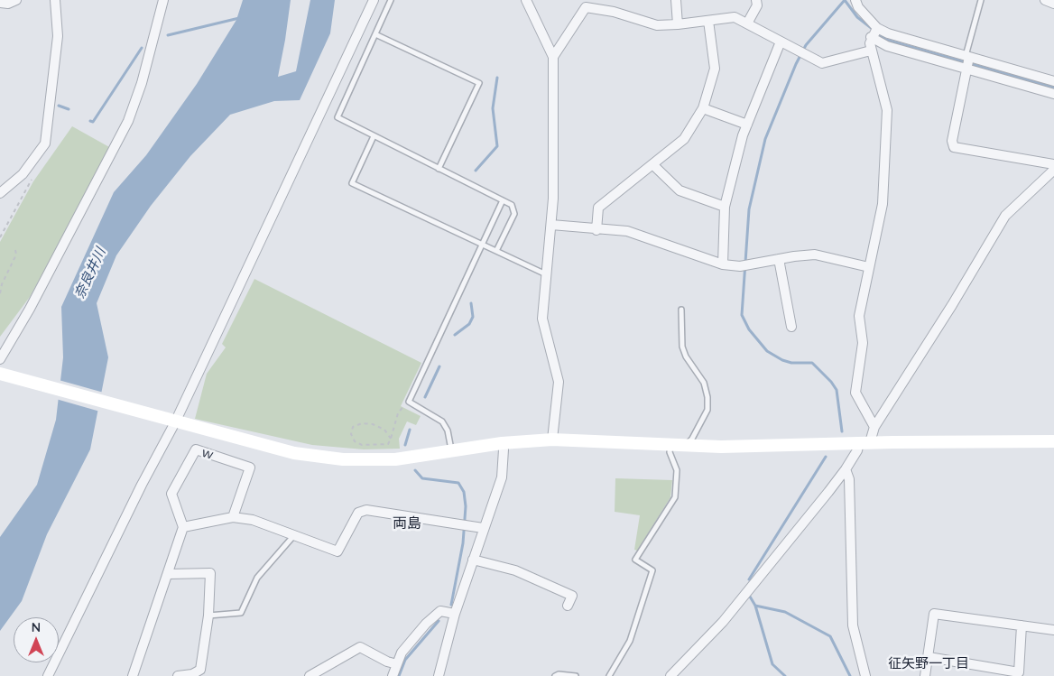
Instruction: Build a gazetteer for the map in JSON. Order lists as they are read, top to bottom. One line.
{"streets":{"street":["ｗ"]},"districts":["両島","征矢野一丁目"],"water":["奈良井川"],"north":"top"}
